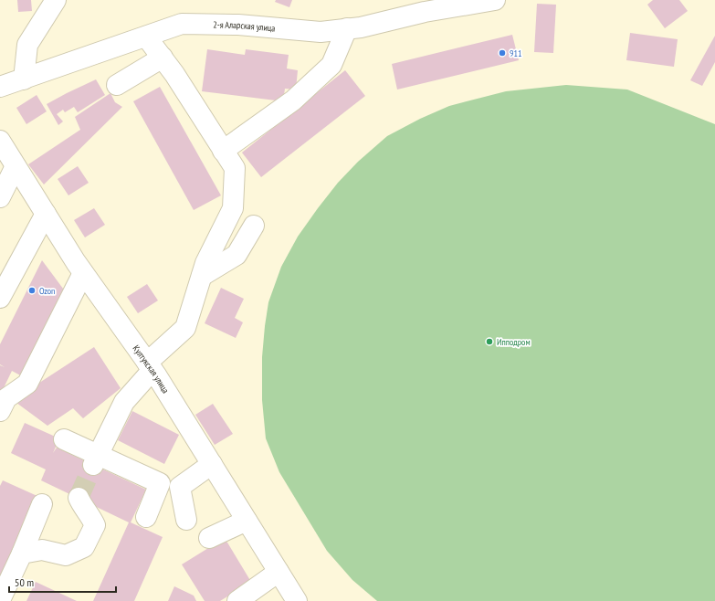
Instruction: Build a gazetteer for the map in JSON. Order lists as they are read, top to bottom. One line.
{"streets":{"street":["2-я Аларская улица","Култукская улица"]},"places":["911","Ozon","Ипподром"],"scale_bar":"50 m"}
